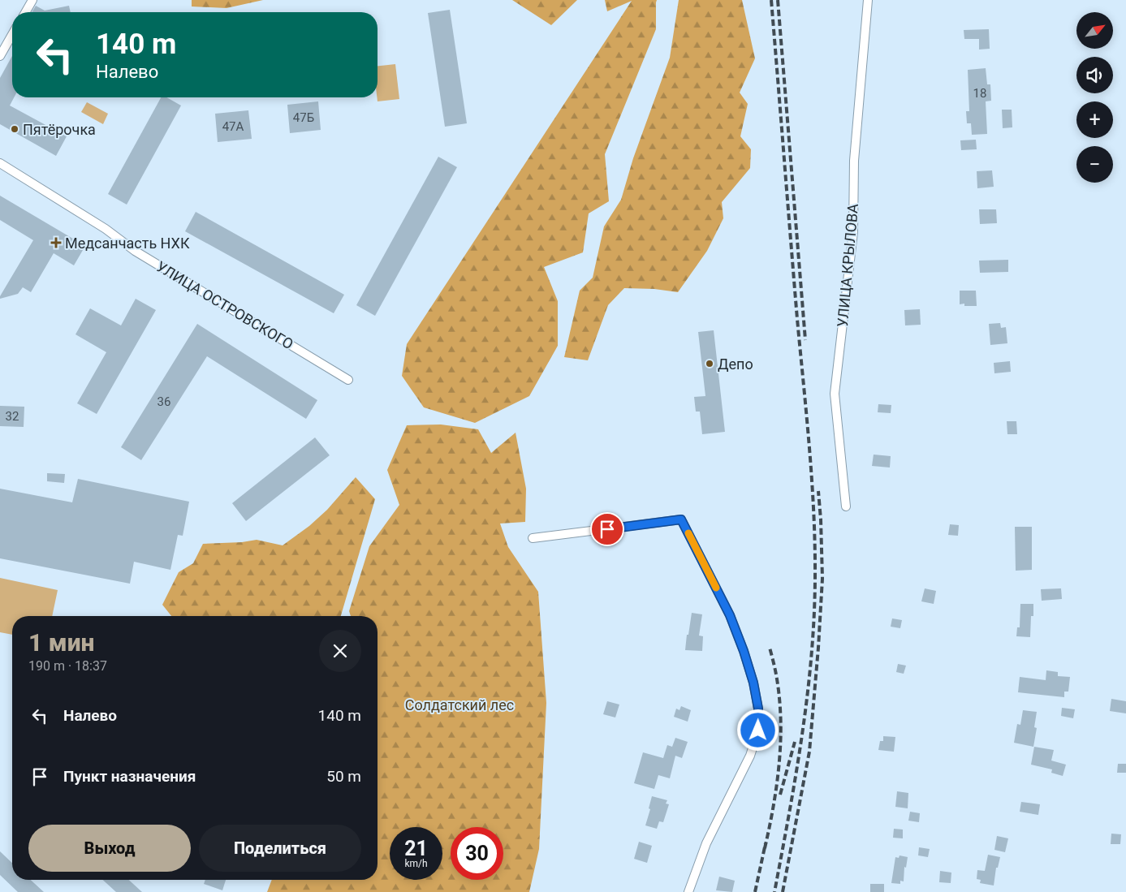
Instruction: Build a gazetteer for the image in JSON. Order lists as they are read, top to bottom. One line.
{"streets":{"street":["УЛИЦА КРЫЛОВА","УЛИЦА ОСТРОВСКОГО"]},"parks":["Солдатский лес"],"places":{"other":["Пятёрочка","Депо"],"health":["Медсанчасть НХК"]},"house_numbers":["18","47Б","47А","36","32"],"north":"top right","page":{"map_buttons":["+","−"],"turn":["140 m","Налево"],"heading":["1 мин","190 m · 18:37"],"list":[{"name":"Налево","value":"140 m"},{"name":"Пункт назначения","value":"50 m"}],"buttons":["Выход","Поделиться"],"speed":"21 km/h","limit":"30"}}
